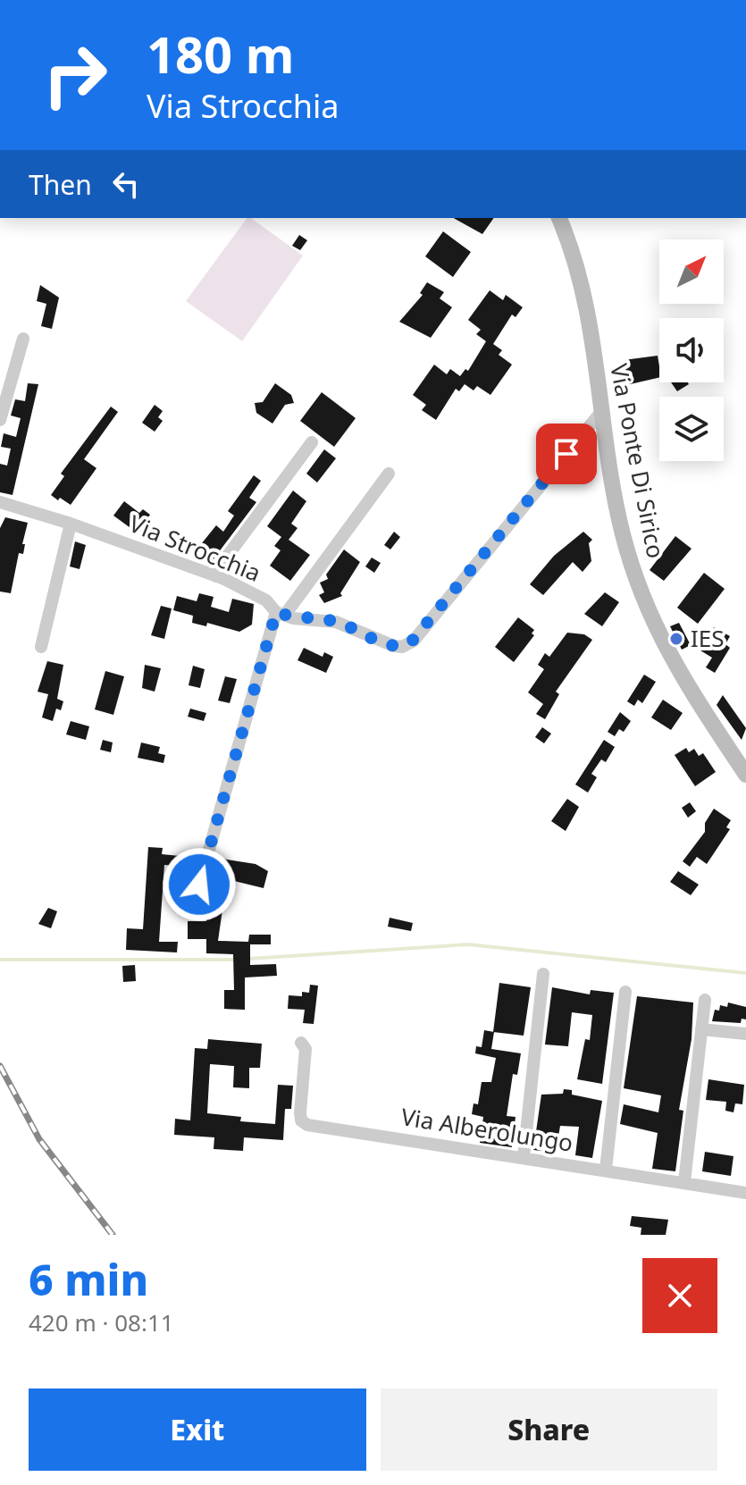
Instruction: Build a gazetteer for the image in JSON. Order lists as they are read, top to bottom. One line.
{"streets":{"street":["Via Ponte Di Sirico","Via Strocchia","Via Alberolungo"]},"crossings":[["Via Ponte Di Sirico","Via Strocchia"]],"places":["IES"],"north":"top right","page":{"turn":["180 m","Via Strocchia"],"then":"Then","heading":["6 min","420 m · 08:11"],"buttons":["Exit","Share"]}}
